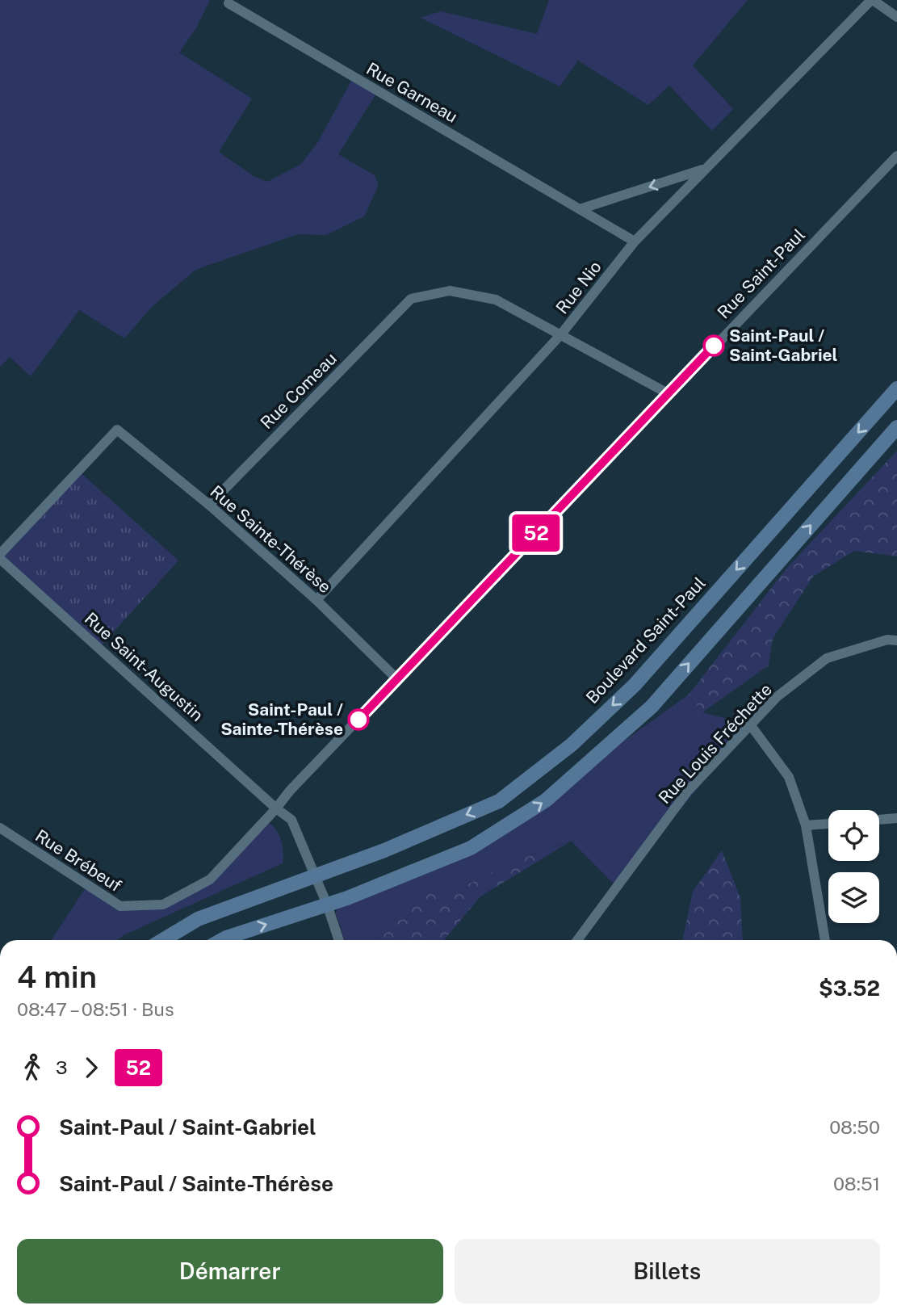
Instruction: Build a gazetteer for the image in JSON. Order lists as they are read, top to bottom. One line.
{"streets":{"main road":["Boulevard Saint-Paul"],"street":["Rue Garneau","Rue Saint-Paul","Rue Nio","Rue Comeau","Rue Sainte-Thérèse","Rue Saint-Augustin","Rue Louis Fréchette","Rue Brébeuf"]},"crossings":[["Rue Garneau","Rue Nio"],["Rue Saint-Paul","Rue Sainte-Thérèse"],["Rue Saint-Paul","Rue Saint-Augustin"],["Rue Saint-Paul","Rue Brébeuf"],["Rue Nio","Rue Comeau"],["Rue Nio","Rue Sainte-Thérèse"],["Rue Comeau","Rue Sainte-Thérèse"],["Boulevard Saint-Paul","Rue Saint-Augustin"],["Rue Saint-Augustin","Rue Brébeuf"]],"places":["Saint-Paul / Saint-Gabriel","Saint-Paul / Sainte-Thérèse"],"lines":["bus line 52"],"page":{"on_map":"52","heading":["4 min","08:47 – 08:51 · Bus","$3.52"],"legs":["3","52"],"list":[{"name":"Saint-Paul / Saint-Gabriel","value":"08:50"},{"name":"Saint-Paul / Sainte-Thérèse","value":"08:51"}],"buttons":["Démarrer","Billets"]}}
